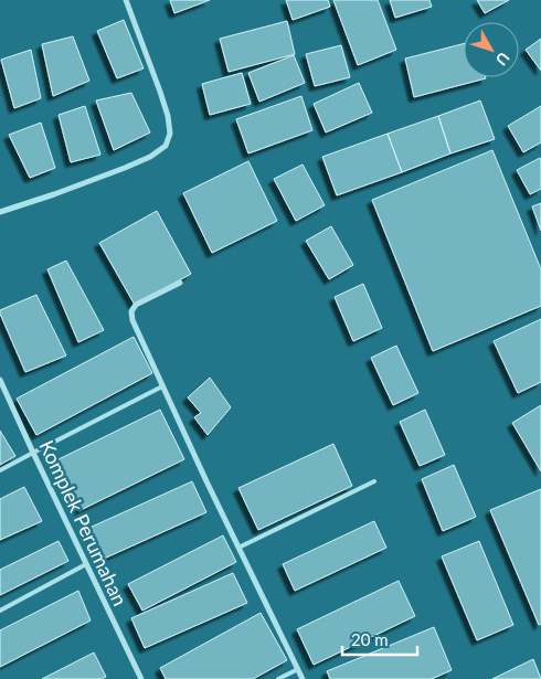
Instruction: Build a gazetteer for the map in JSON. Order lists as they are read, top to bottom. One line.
{"streets":{"street":["Komplek Perumahan"]},"scale_bar":"20 m","north":"bottom right"}
